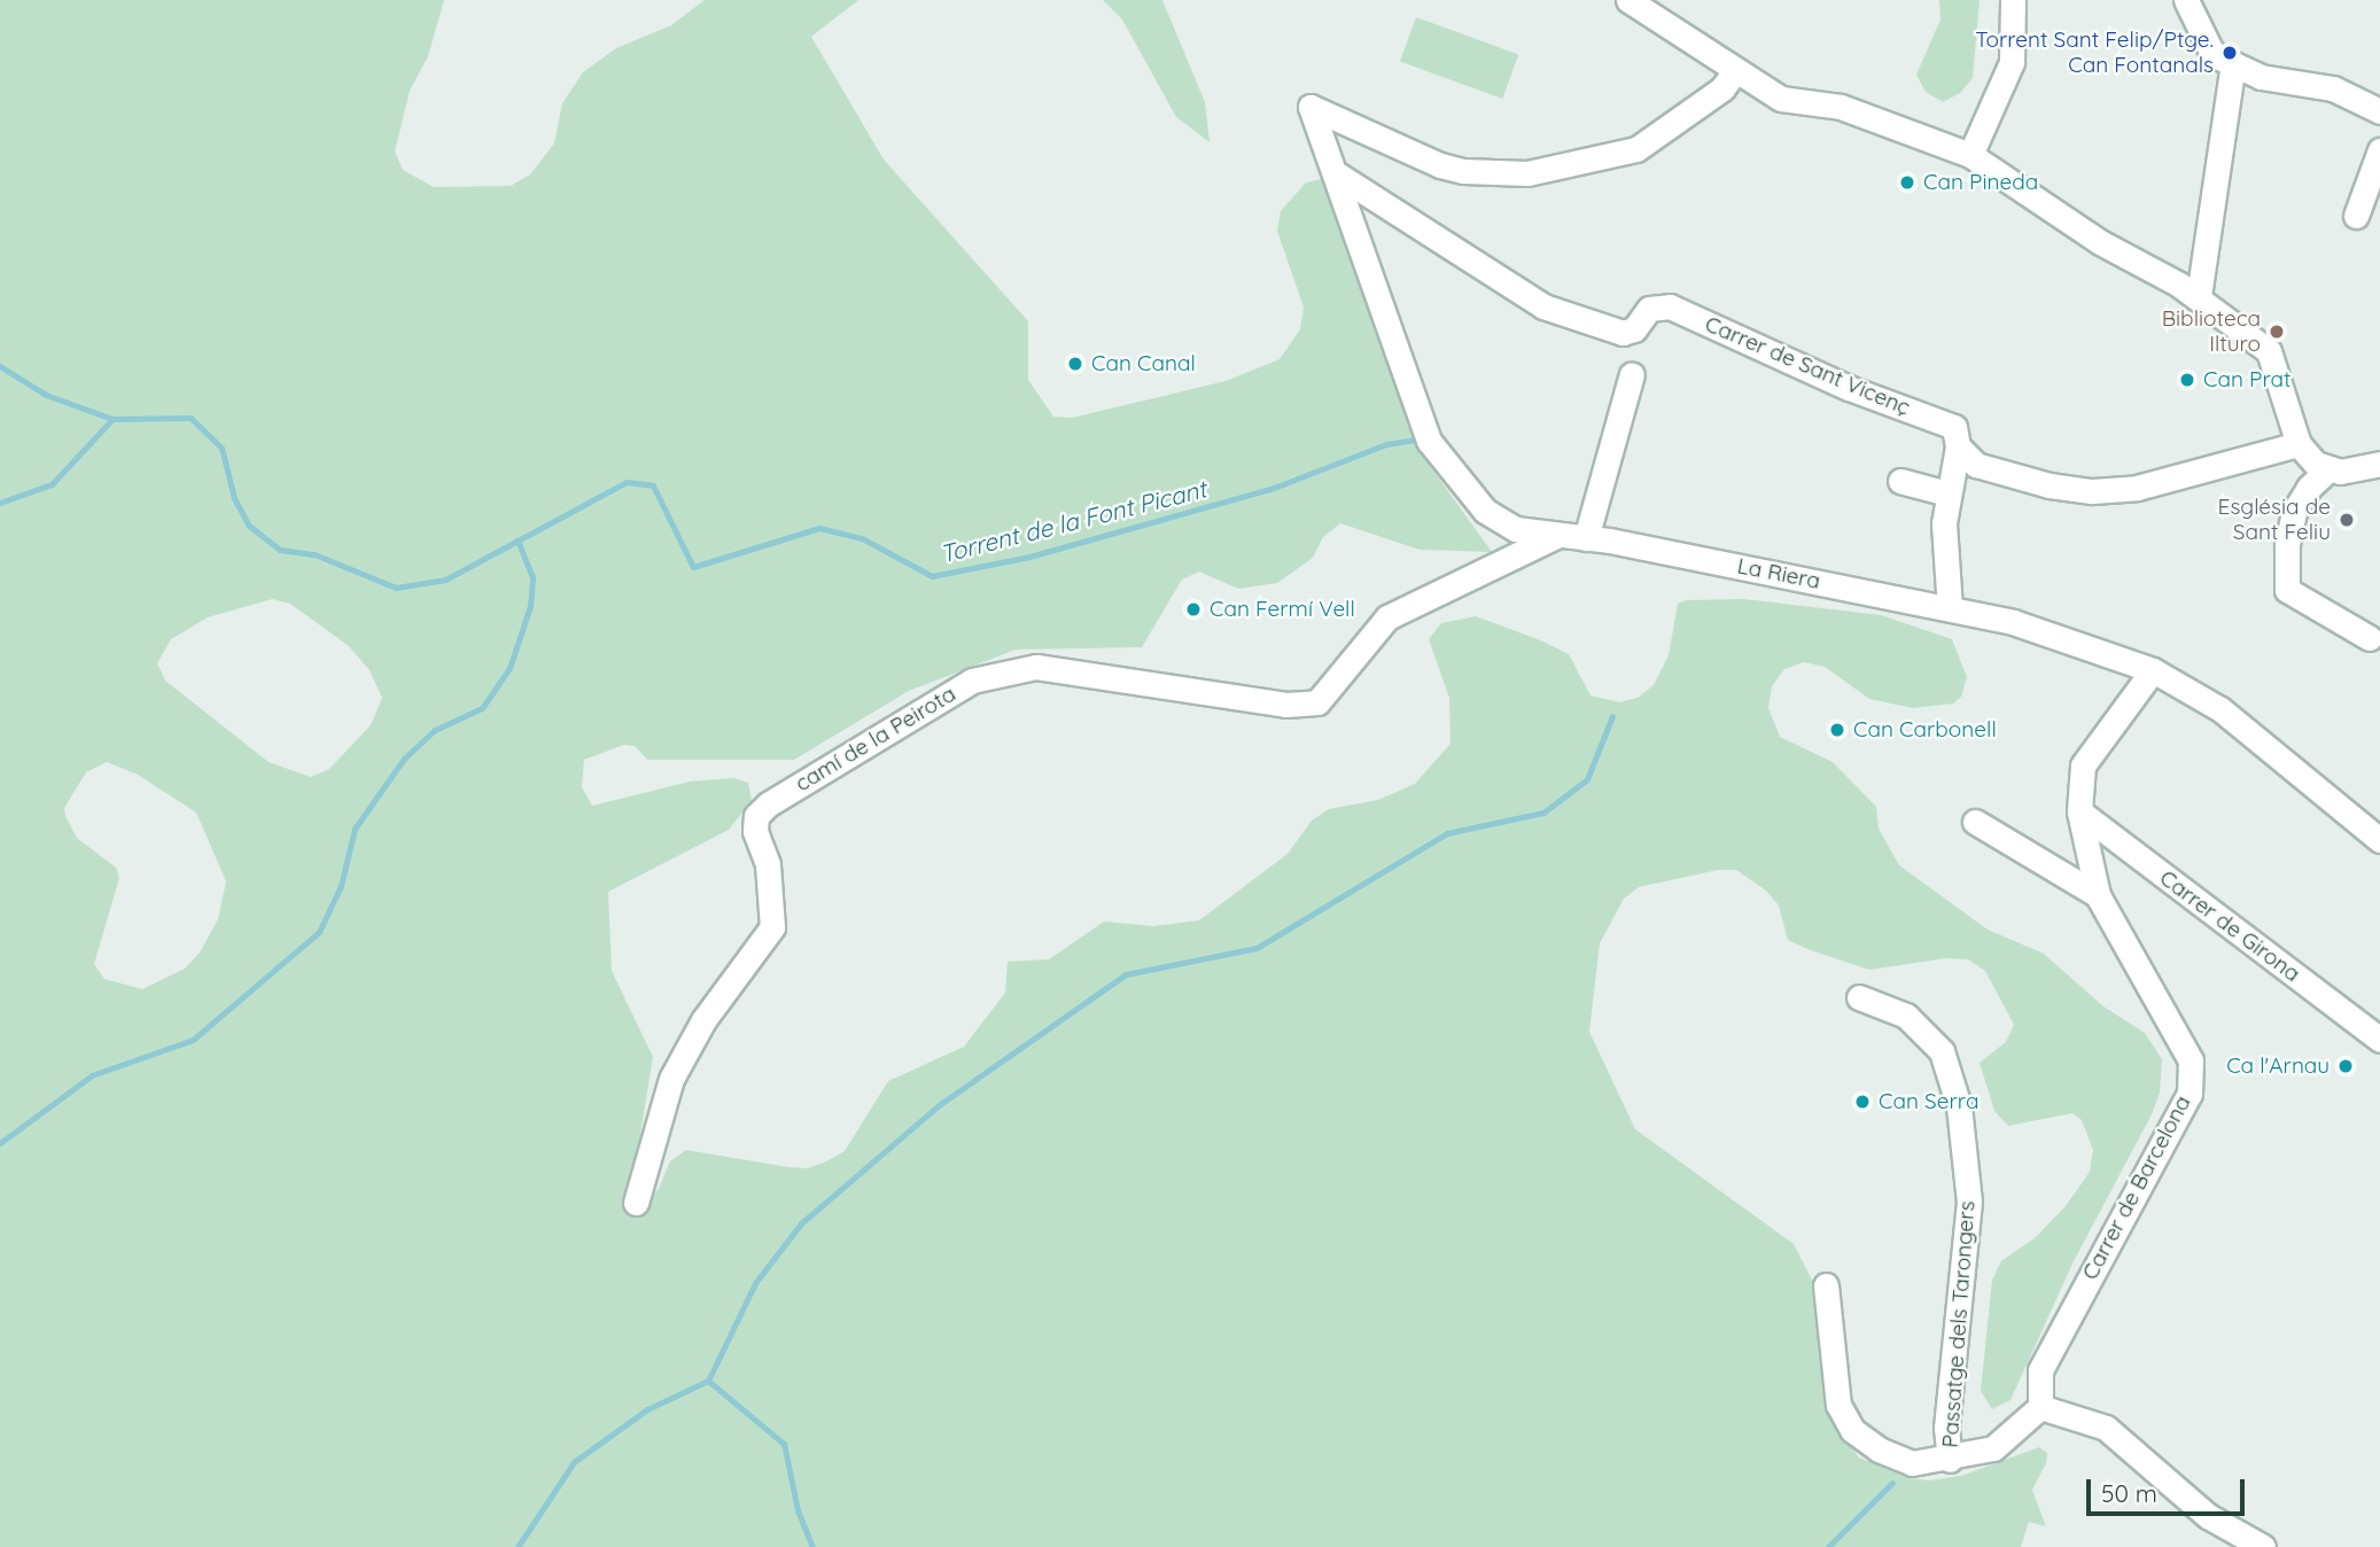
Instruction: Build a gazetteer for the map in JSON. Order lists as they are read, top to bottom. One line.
{"streets":{"street":["Carrer de Sant Vicenç","La Riera","camí de la Peirota","Carrer de Girona","Carrer de Barcelona","Passatge dels Tarongers"]},"crossings":[["Carrer de Sant Vicenç","La Riera"],["La Riera","camí de la Peirota"],["La Riera","Carrer de Barcelona"],["Carrer de Girona","Carrer de Barcelona"],["Carrer de Barcelona","Passatge dels Tarongers"]],"water":["Torrent de la Font Picant"],"places":["Torrent Sant Felip/Ptge. Can Fontanals","Can Pineda","Biblioteca Ilturo","Can Canal","Can Prat","Església de Sant Feliu","Can Fermí Vell","Can Carbonell","Ca l'Arnau","Can Serra"],"scale_bar":"50 m"}
